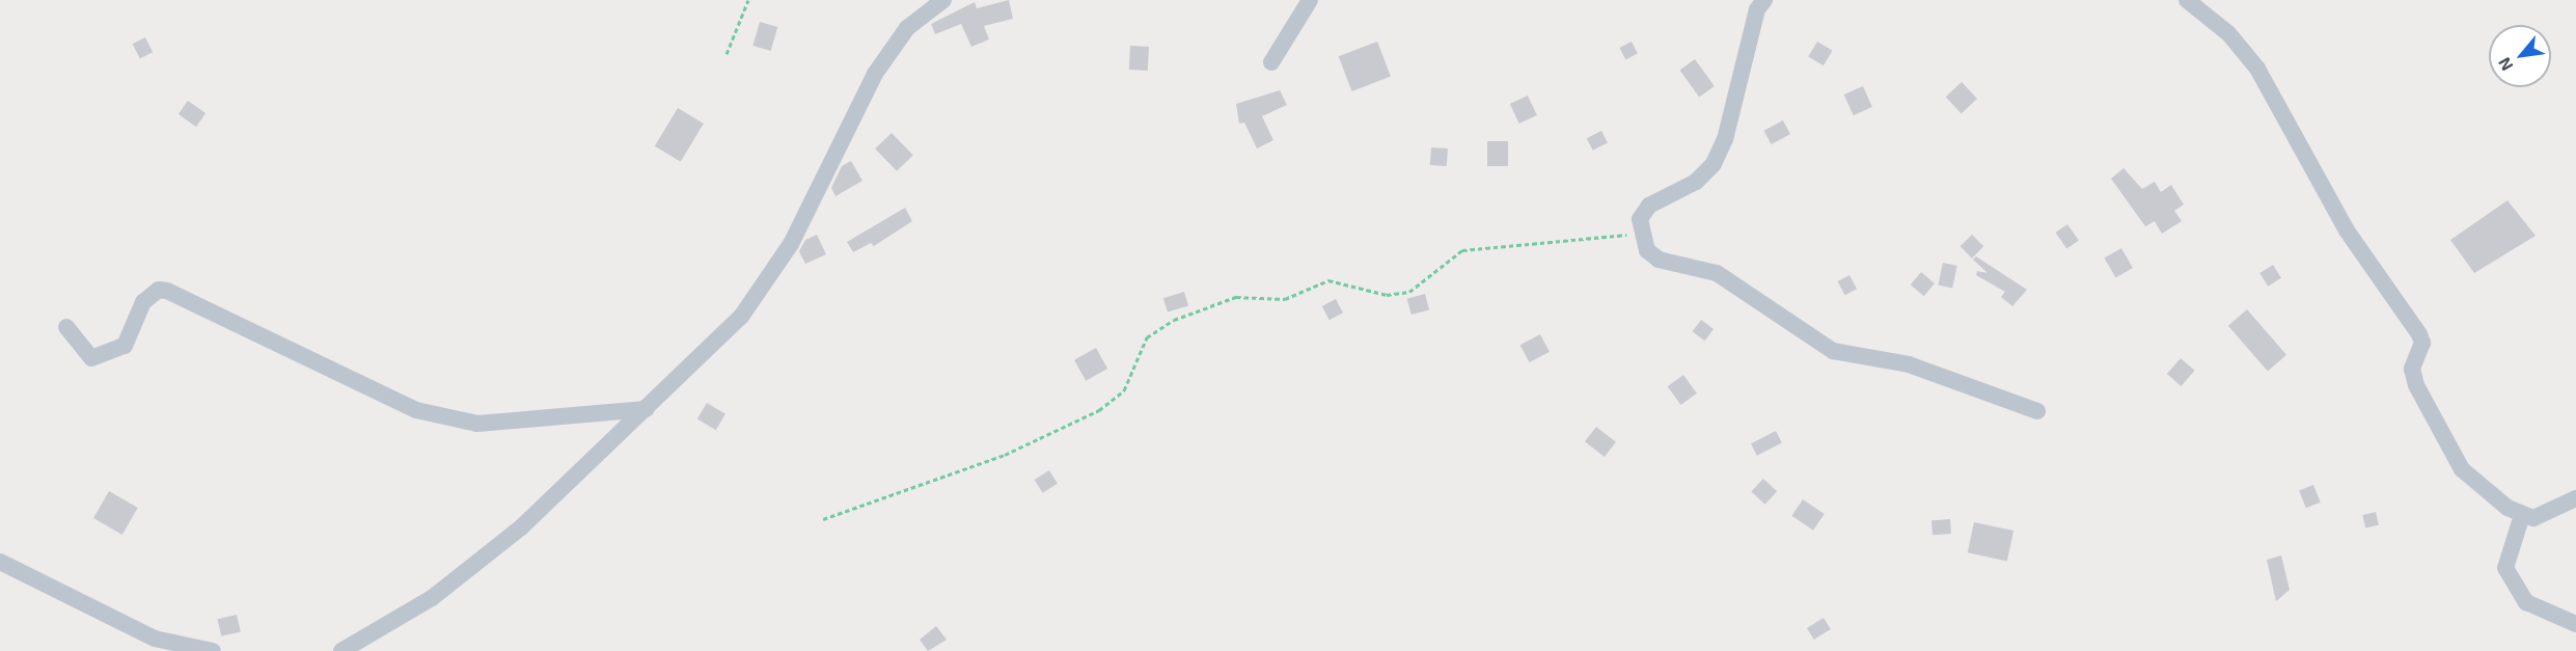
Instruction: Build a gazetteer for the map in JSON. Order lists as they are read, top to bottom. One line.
{"north":"bottom left"}
